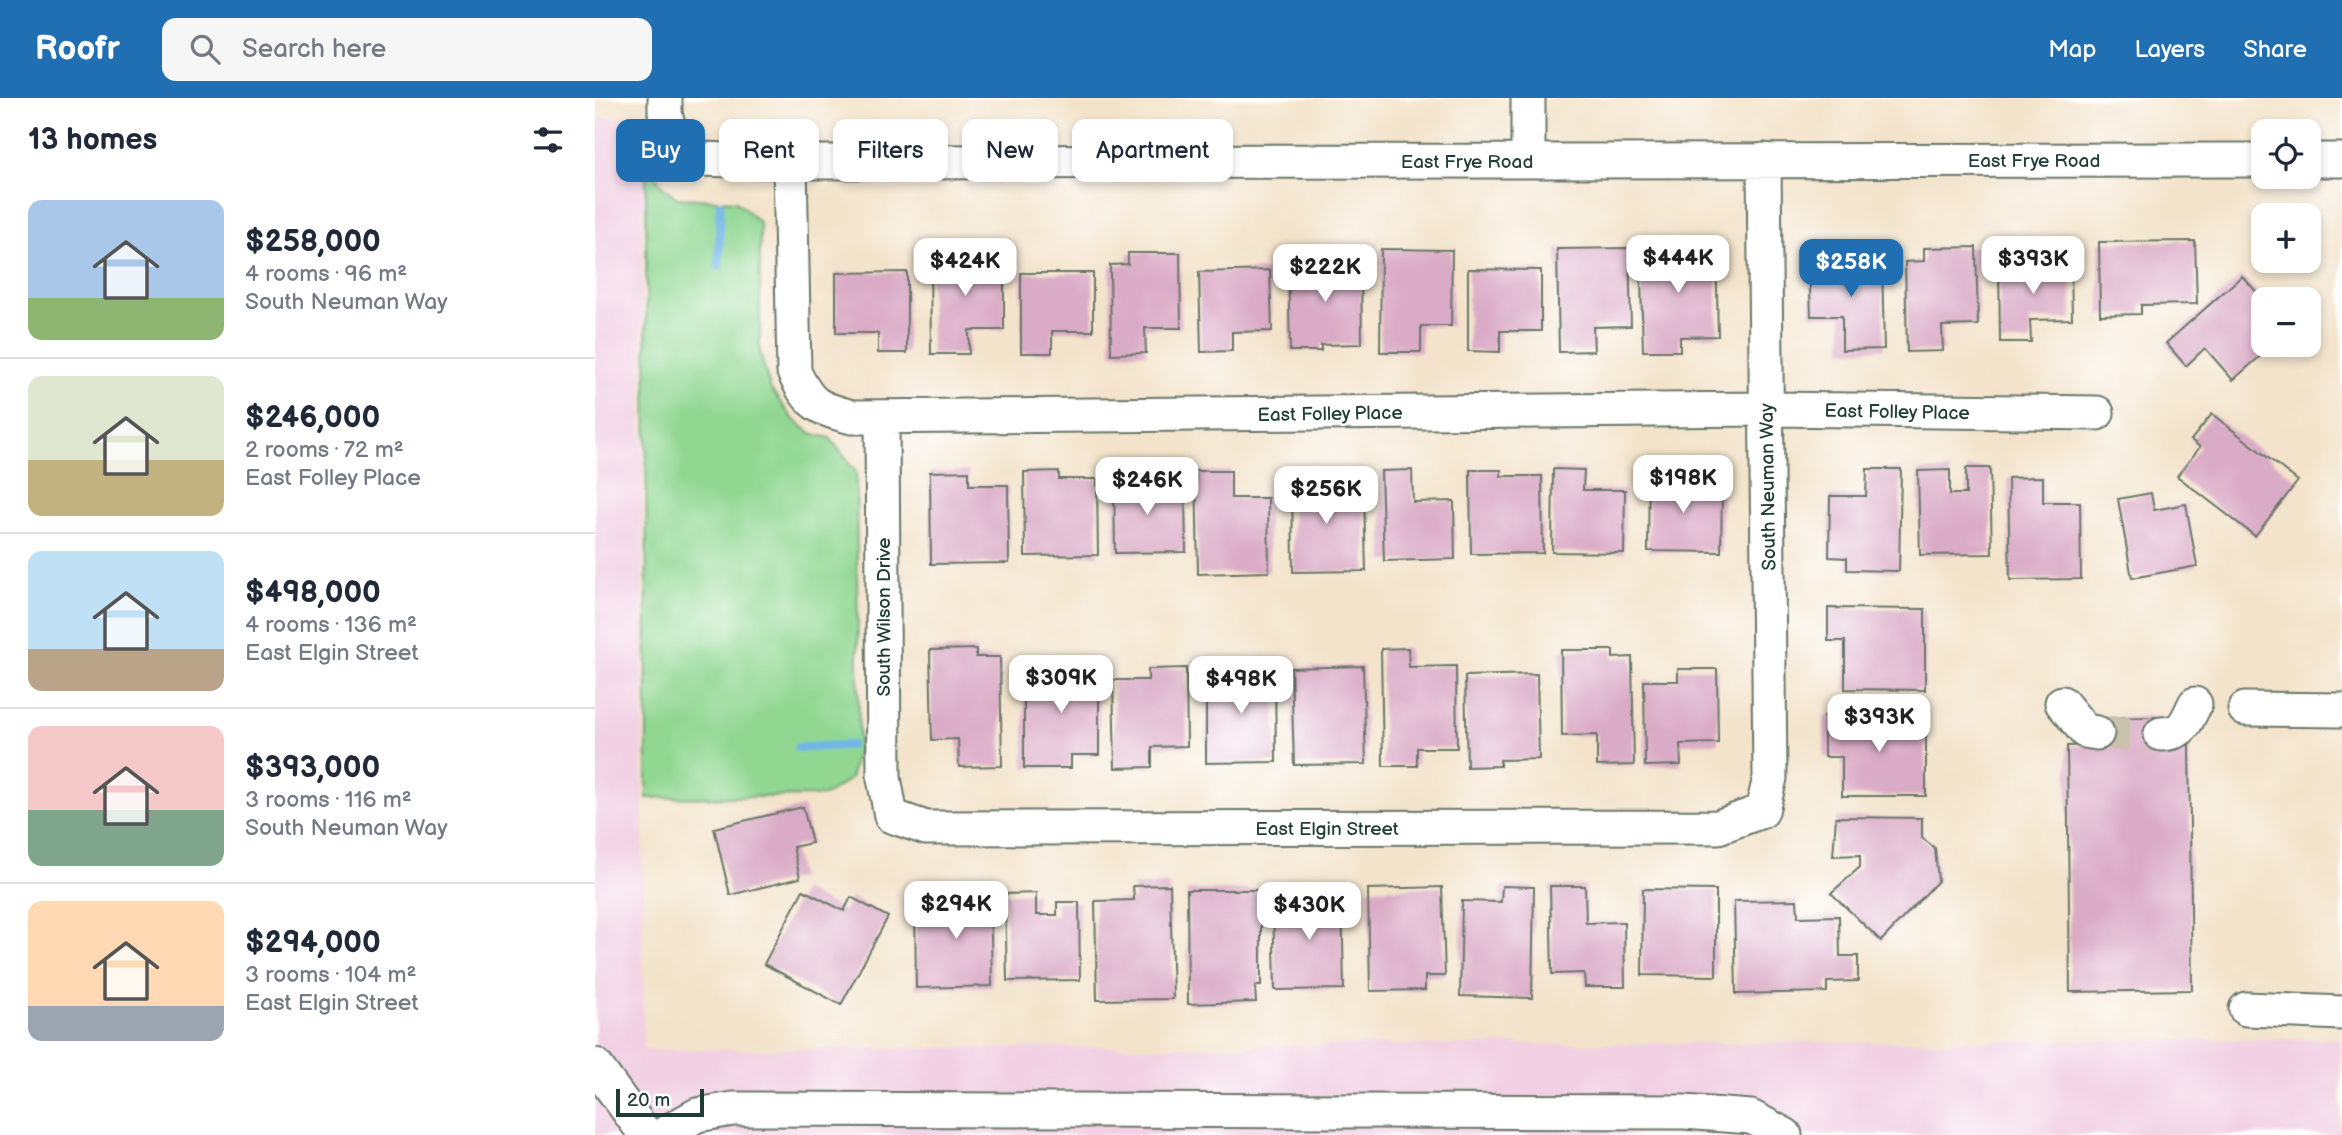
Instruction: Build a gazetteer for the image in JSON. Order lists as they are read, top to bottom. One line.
{"streets":{"street":["East Frye Road","East Folley Place","South Neuman Way","South Wilson Drive","East Elgin Street"]},"crossings":[["East Frye Road","South Neuman Way"],["East Folley Place","South Neuman Way"],["East Folley Place","South Wilson Drive"],["South Neuman Way","East Elgin Street"],["South Wilson Drive","East Elgin Street"]],"scale_bar":"20 m","page":{"header":"Roofr","search":"Search here","nav":["Map","Layers","Share"],"heading":"13 homes","map_buttons":["+","−"],"chip":["Buy","Rent","Filters","New","Apartment"],"list":[{"name":"$258,000","note":"4 rooms · 96 m² · South Neuman Way"},{"name":"$246,000","note":"2 rooms · 72 m² · East Folley Place"},{"name":"$498,000","note":"4 rooms · 136 m² · East Elgin Street"},{"name":"$393,000","note":"3 rooms · 116 m² · South Neuman Way"},{"name":"$294,000","note":"3 rooms · 104 m² · East Elgin Street"}],"price":["$444K","$393K","$424K","$258K","$222K","$198K","$246K","$256K","$309K","$498K","$393K","$294K","$430K"],"scale":"20 m"}}
